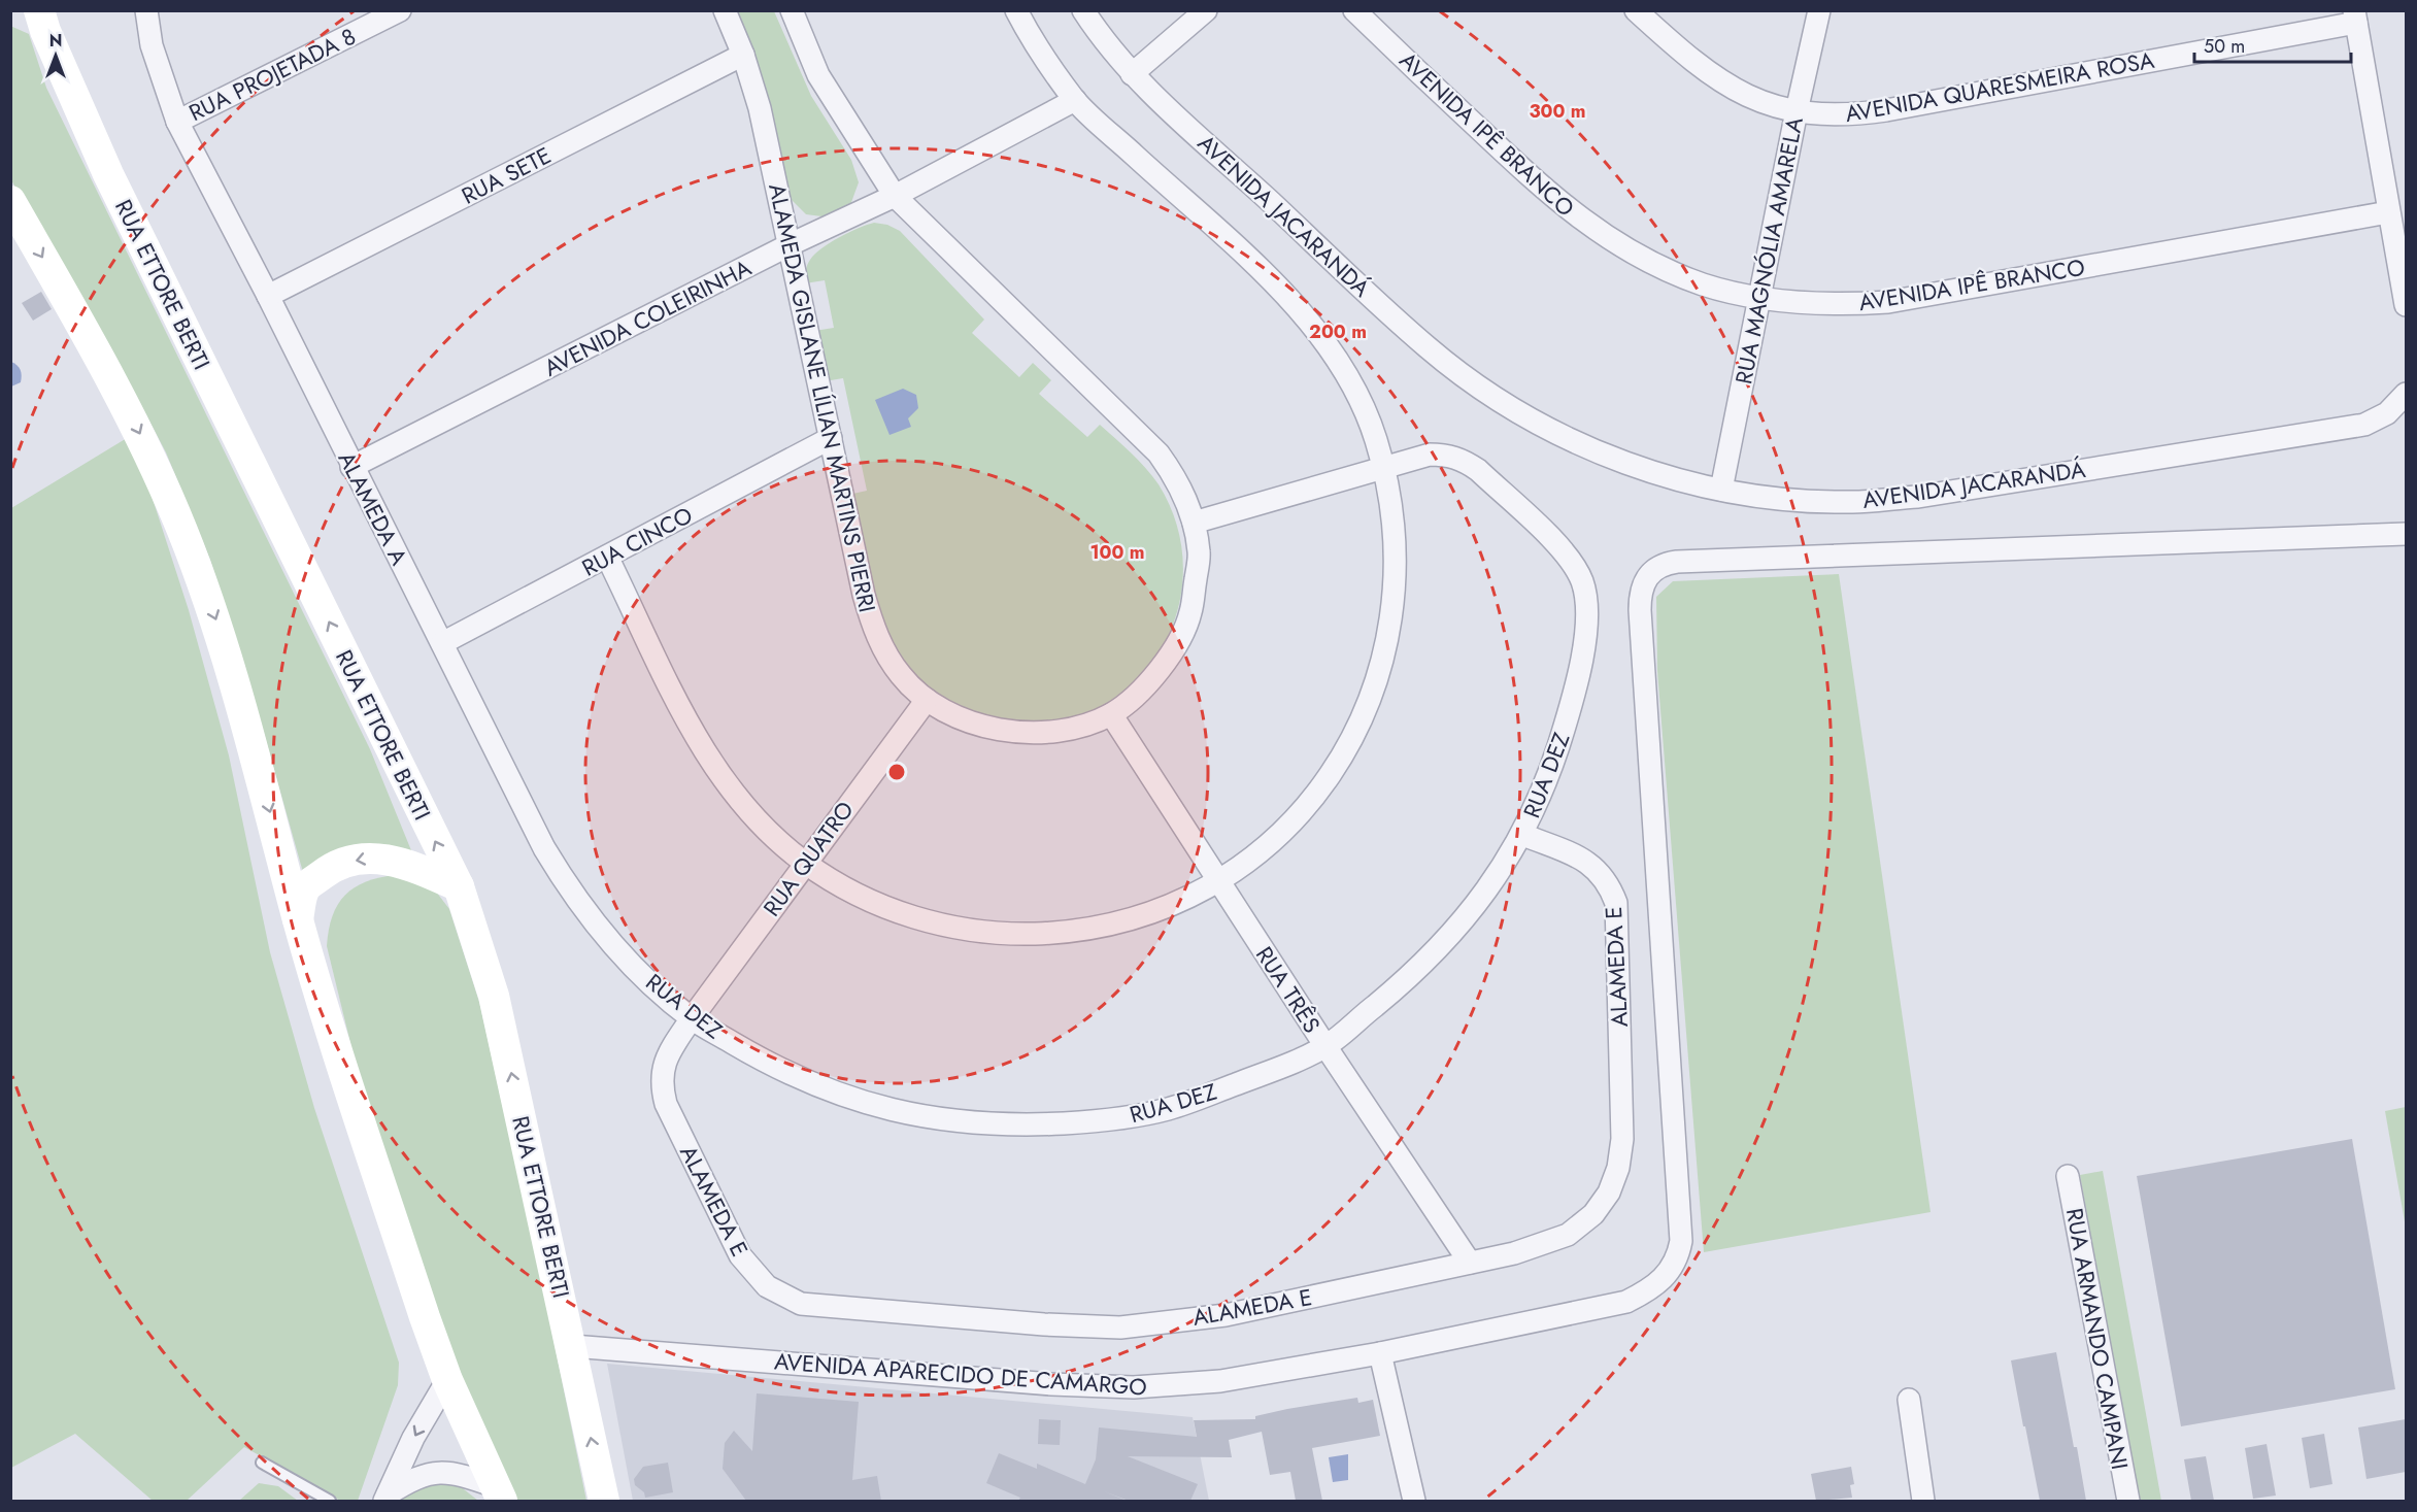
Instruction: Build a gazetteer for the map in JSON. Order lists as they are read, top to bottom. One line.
{"streets":{"street":["RUA PROJETADA 8","AVENIDA QUARESMEIRA ROSA","AVENIDA IPÊ BRANCO","RUA SETE","AVENIDA JACARANDÁ","RUA MAGNÓLIA AMARELA","RUA ETTORE BERTI","AVENIDA COLEIRINHA","ALAMEDA GISLANE LÍLIAN MARTINS PIERRI","ALAMEDA A","RUA CINCO","RUA DEZ","RUA QUATRO","ALAMEDA E","RUA TRÊS","RUA ARMANDO CAMPANI","AVENIDA APARECIDO DE CAMARGO"]},"crossings":[["RUA PROJETADA 8","ALAMEDA A"],["AVENIDA QUARESMEIRA ROSA","RUA MAGNÓLIA AMARELA"],["AVENIDA IPÊ BRANCO","RUA MAGNÓLIA AMARELA"],["RUA SETE","ALAMEDA GISLANE LÍLIAN MARTINS PIERRI"],["RUA SETE","ALAMEDA A"],["AVENIDA JACARANDÁ","RUA MAGNÓLIA AMARELA"],["RUA ETTORE BERTI","AVENIDA APARECIDO DE CAMARGO"],["AVENIDA COLEIRINHA","ALAMEDA GISLANE LÍLIAN MARTINS PIERRI"],["AVENIDA COLEIRINHA","ALAMEDA A"],["ALAMEDA GISLANE LÍLIAN MARTINS PIERRI","RUA CINCO"],["ALAMEDA GISLANE LÍLIAN MARTINS PIERRI","RUA DEZ"],["ALAMEDA GISLANE LÍLIAN MARTINS PIERRI","RUA QUATRO"],["ALAMEDA GISLANE LÍLIAN MARTINS PIERRI","RUA TRÊS"],["ALAMEDA A","RUA CINCO"],["ALAMEDA A","RUA DEZ"],["RUA DEZ","RUA QUATRO"],["RUA DEZ","ALAMEDA E"],["RUA DEZ","RUA TRÊS"],["RUA QUATRO","ALAMEDA E"],["ALAMEDA E","RUA TRÊS"]],"scale_bar":"50 m","north":"top","rings":["300 m","200 m","100 m"]}
